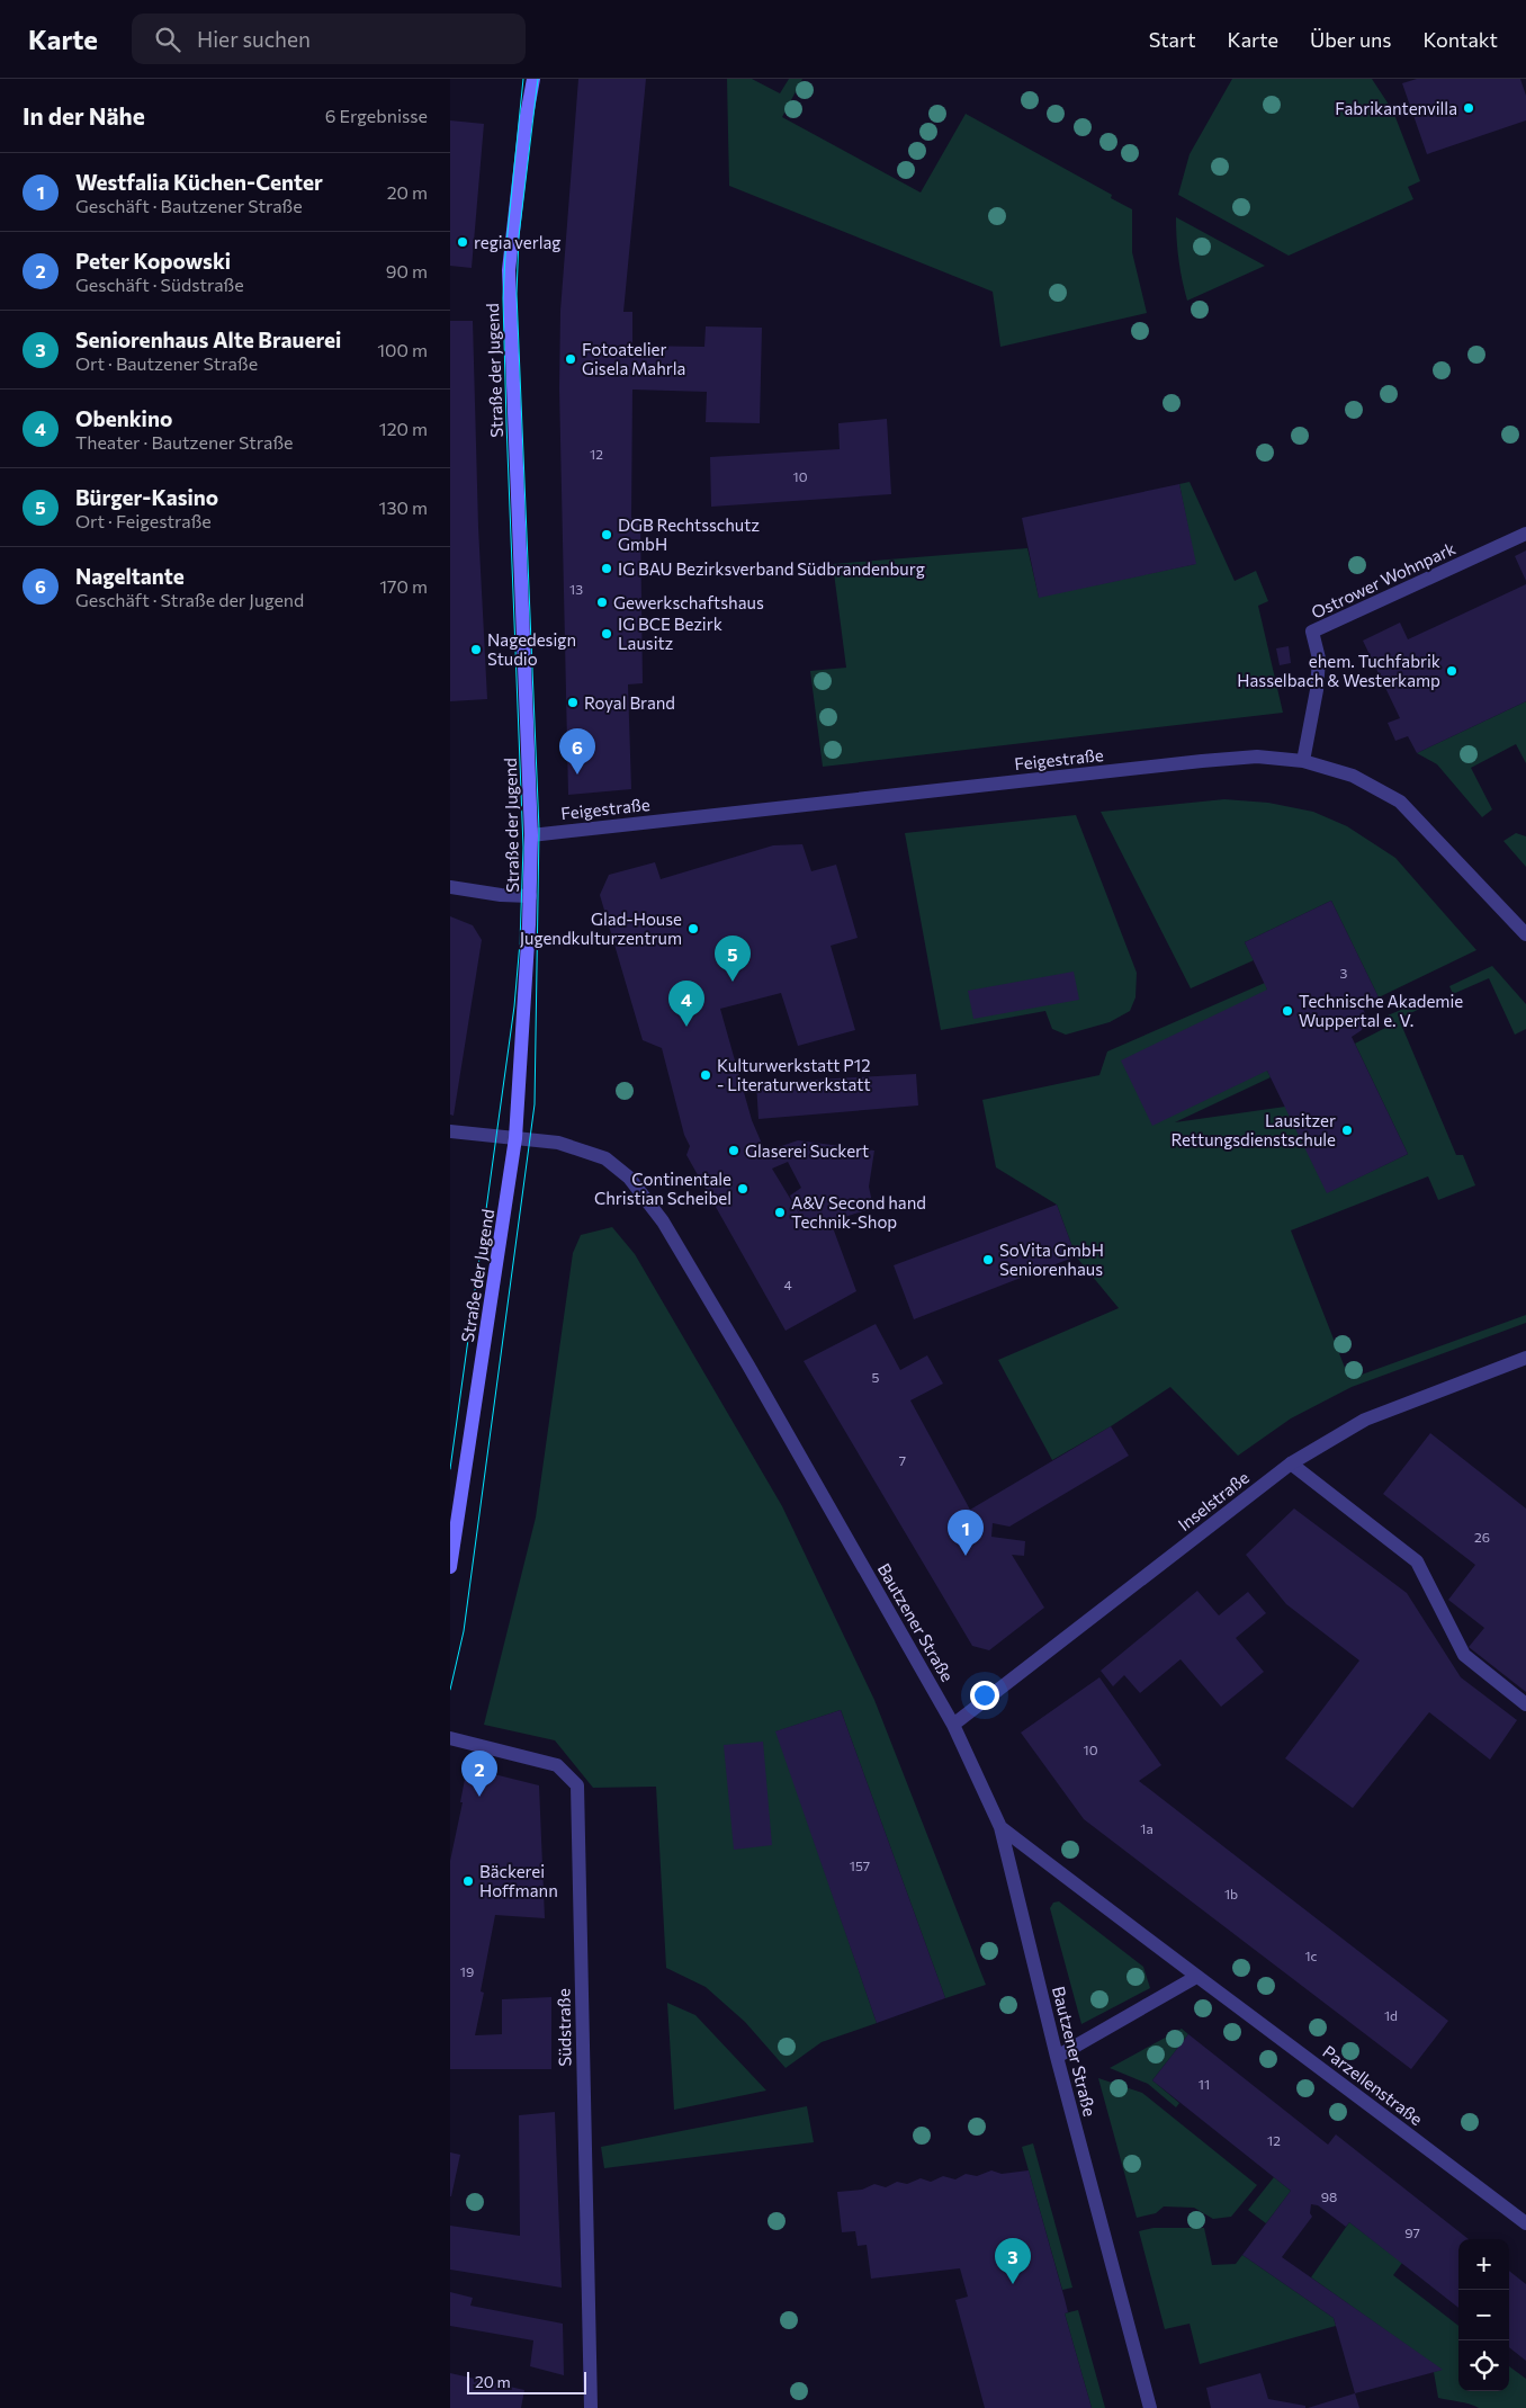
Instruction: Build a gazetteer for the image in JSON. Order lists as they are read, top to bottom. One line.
{"streets":{"main road":["Straße der Jugend"],"street":["Ostrower Wohnpark","Feigestraße","Inselstraße","Bautzener Straße","Südstraße","Parzellenstraße"]},"crossings":[["Straße der Jugend","Feigestraße"],["Straße der Jugend","Bautzener Straße"],["Ostrower Wohnpark","Feigestraße"],["Inselstraße","Bautzener Straße"],["Bautzener Straße","Parzellenstraße"]],"places":["Fabrikantenvilla","regia verlag","Fotoatelier Gisela Mahrla","DGB Rechtsschutz GmbH","IG BAU Bezirksverband Südbrandenburg","Gewerkschaftshaus","IG BCE Bezirk Lausitz","Nagedesign Studio","ehem. Tuchfabrik Hasselbach & Westerkamp","Royal Brand","Glad-House Jugendkulturzentrum","Technische Akademie Wuppertal e. V.","Kulturwerkstatt P12 - Literaturwerkstatt","Lausitzer Rettungsdienstschule","Glaserei Suckert","Continentale Christian Scheibel","A&V Second hand Technik-Shop","SoVita GmbH Seniorenhaus","Bäckerei Hoffmann"],"house_numbers":["12","10","13","3","4","5","7","26","10","1a","157","1b","1c","19","1d","11","12","98","97"],"scale_bar":"20 m","page":{"header":"Karte","search":"Hier suchen","nav":["Start","Karte","Über uns","Kontakt"],"heading":["In der Nähe","6 Ergebnisse"],"list":[{"mark":"1","name":"Westfalia Küchen-Center","note":"Geschäft · Bautzener Straße","value":"20 m"},{"mark":"2","name":"Peter Kopowski","note":"Geschäft · Südstraße","value":"90 m"},{"mark":"3","name":"Seniorenhaus Alte Brauerei","note":"Ort · Bautzener Straße","value":"100 m"},{"mark":"4","name":"Obenkino","note":"Theater · Bautzener Straße","value":"120 m"},{"mark":"5","name":"Bürger-Kasino","note":"Ort · Feigestraße","value":"130 m"},{"mark":"6","name":"Nageltante","note":"Geschäft · Straße der Jugend","value":"170 m"}],"pins":["6","5","4","1","2","3"],"map_buttons":["+","−"],"scale":"20 m"}}
